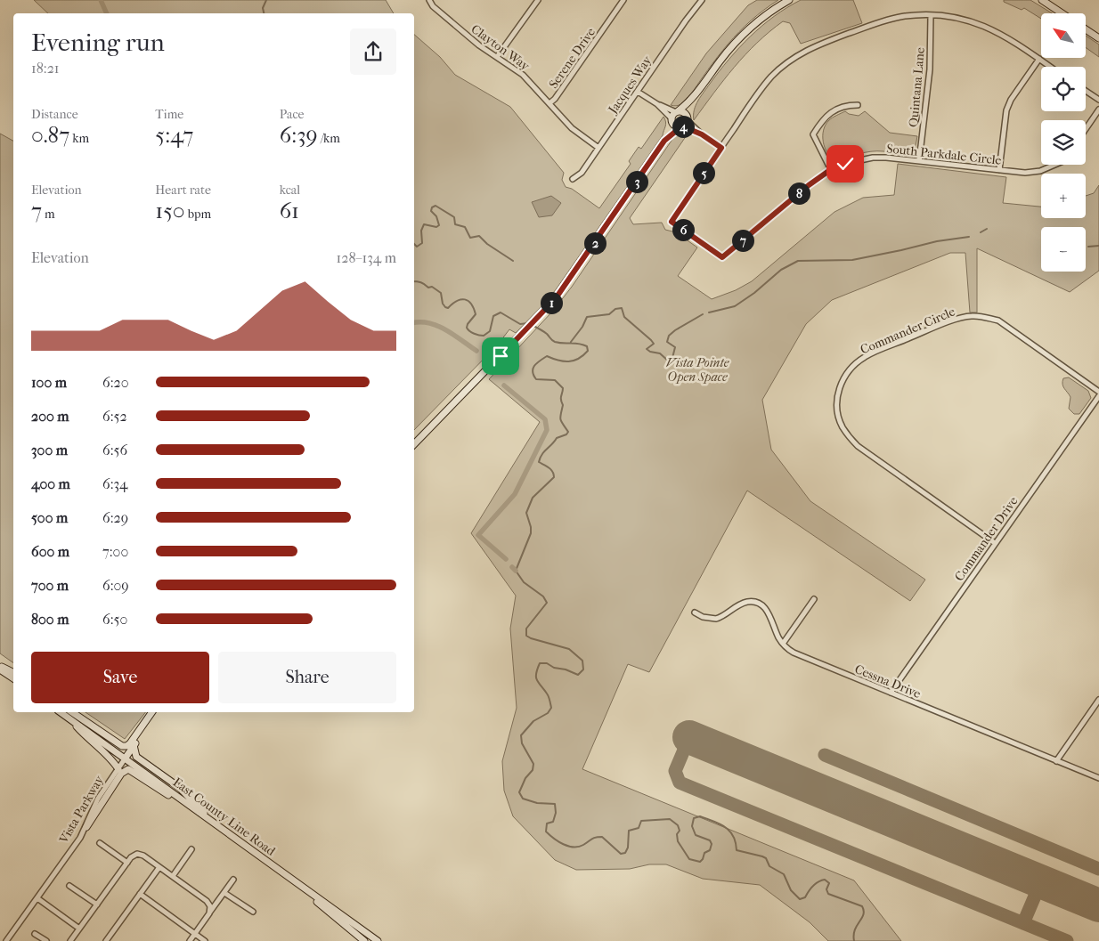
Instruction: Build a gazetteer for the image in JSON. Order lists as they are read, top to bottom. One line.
{"streets":{"main road":["Vista Parkway","East County Line Road"],"street":["Clayton Way","Serene Drive","Jacques Way","Quintana Lane","South Parkdale Circle","Commander Circle","Commander Drive","Cessna Drive"]},"crossings":[["Clayton Way","Serene Drive"],["Clayton Way","Jacques Way"],["Quintana Lane","South Parkdale Circle"],["Commander Circle","Commander Drive"],["Commander Drive","Cessna Drive"],["Vista Parkway","East County Line Road"]],"parks":["Vista Pointe Open Space"],"north":"top left","page":{"map_buttons":["+","−"],"heading":["Evening run","18:21"],"stats":[["Distance","0.87 km"],["Time","5:47"],["Pace","6:39 /km"],["Elevation","7 m"],["Heart rate","150 bpm"],["kcal","61"]],"pins":["4","5","3","8","6","7","2","1"],"chart":["Elevation","128–134 m"],"list":[{"name":"100 m","note":"6:20"},{"name":"200 m","note":"6:52"},{"name":"300 m","note":"6:56"},{"name":"400 m","note":"6:34"},{"name":"500 m","note":"6:29"},{"name":"600 m","note":"7:00"},{"name":"700 m","note":"6:09"},{"name":"800 m","note":"6:50"}],"buttons":["Save","Share"]}}
